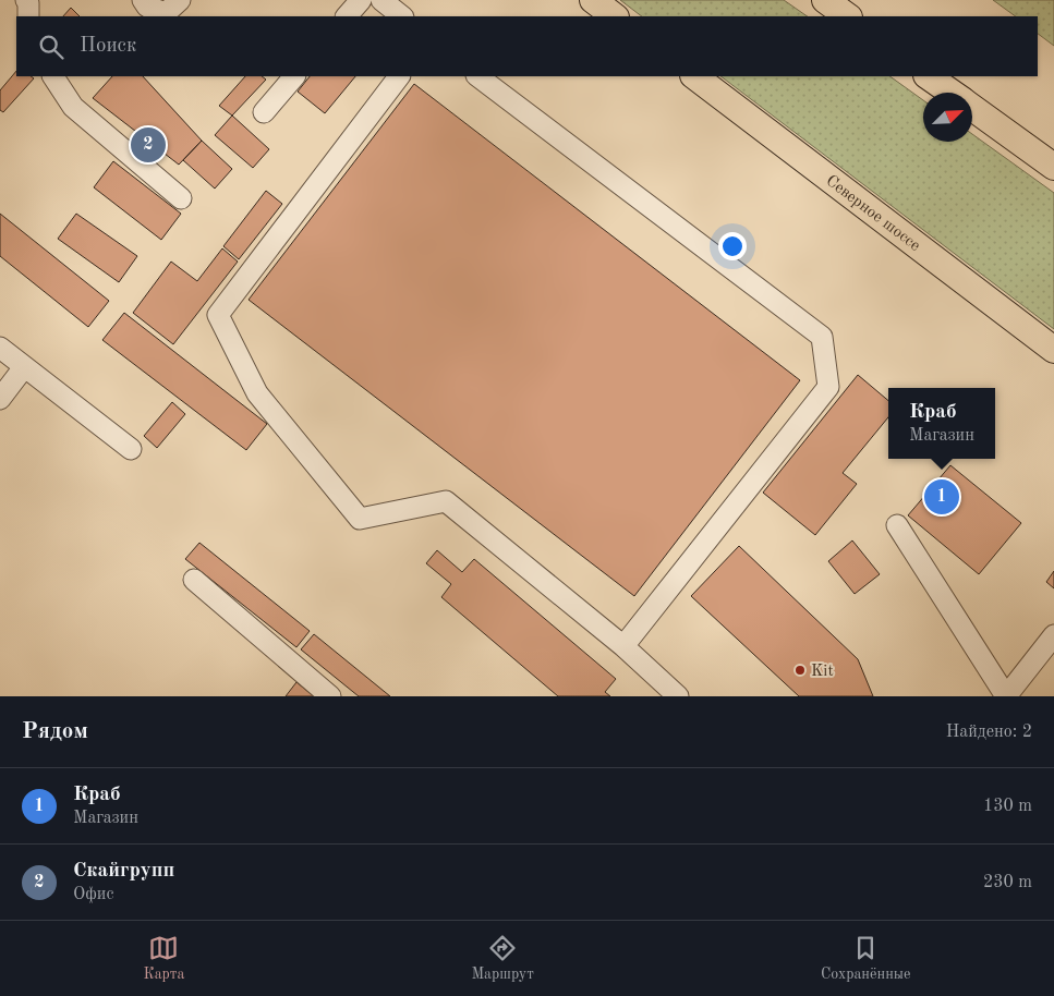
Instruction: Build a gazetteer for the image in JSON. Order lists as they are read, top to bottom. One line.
{"streets":{"main road":["Северное шоссе"]},"places":["Kit"],"north":"top right","page":{"search":"Поиск","pins":["2","1"],"popup":["Краб","Магазин"],"heading":["Рядом","Найдено: 2"],"list":[{"mark":"1","name":"Краб","note":"Магазин","value":"130 m"},{"mark":"2","name":"Скайгрупп","note":"Офис","value":"230 m"}],"nav":["Карта","Маршрут","Сохранённые"]}}
